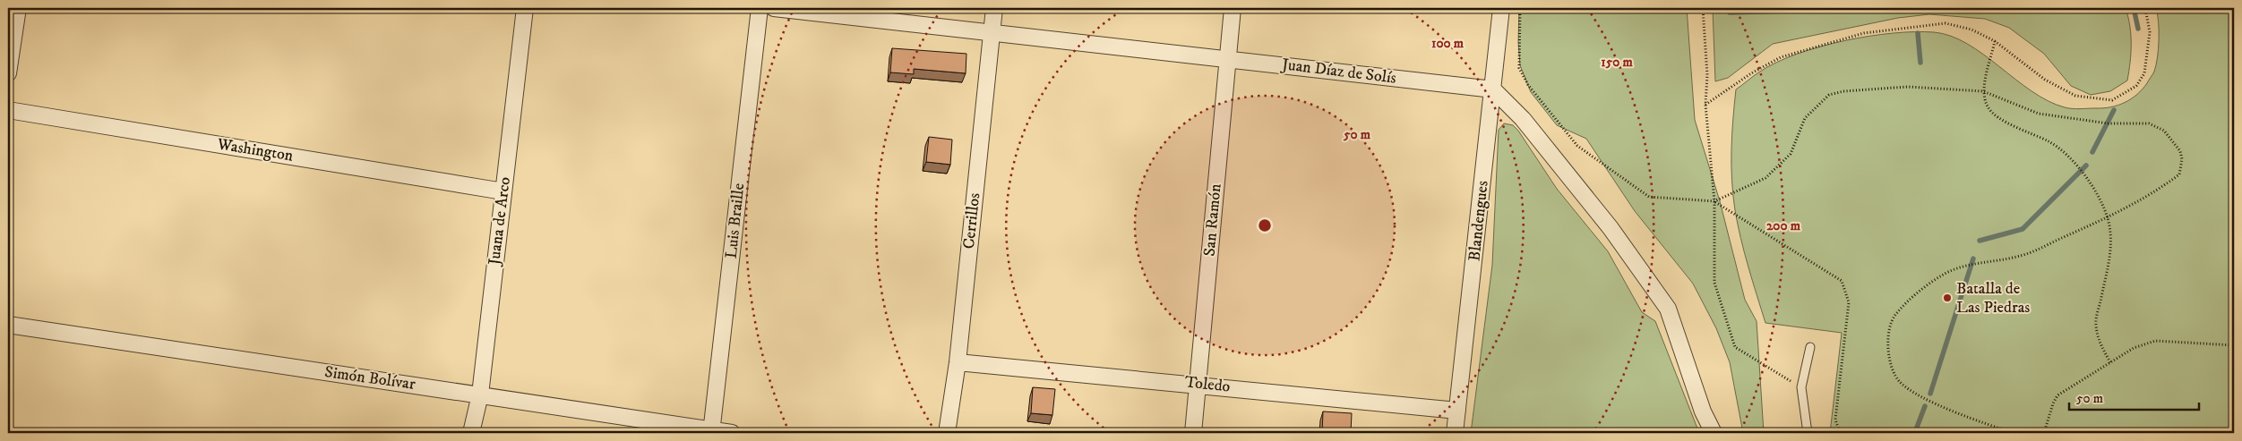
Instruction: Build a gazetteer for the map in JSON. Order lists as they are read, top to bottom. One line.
{"streets":{"street":["Juan Díaz de Solís","Washington","San Ramón","Juana de Arco","Luis Braille","Cerrillos","Blandengues","Simón Bolívar","Toledo"]},"crossings":[["Juan Díaz de Solís","San Ramón"],["Juan Díaz de Solís","Cerrillos"],["Juan Díaz de Solís","Blandengues"],["Washington","Juana de Arco"],["San Ramón","Toledo"],["Juana de Arco","Simón Bolívar"],["Luis Braille","Simón Bolívar"],["Cerrillos","Toledo"],["Blandengues","Toledo"]],"places":["Batalla de Las Piedras"],"scale_bar":"50 m","rings":["100 m","150 m","50 m","200 m"]}
